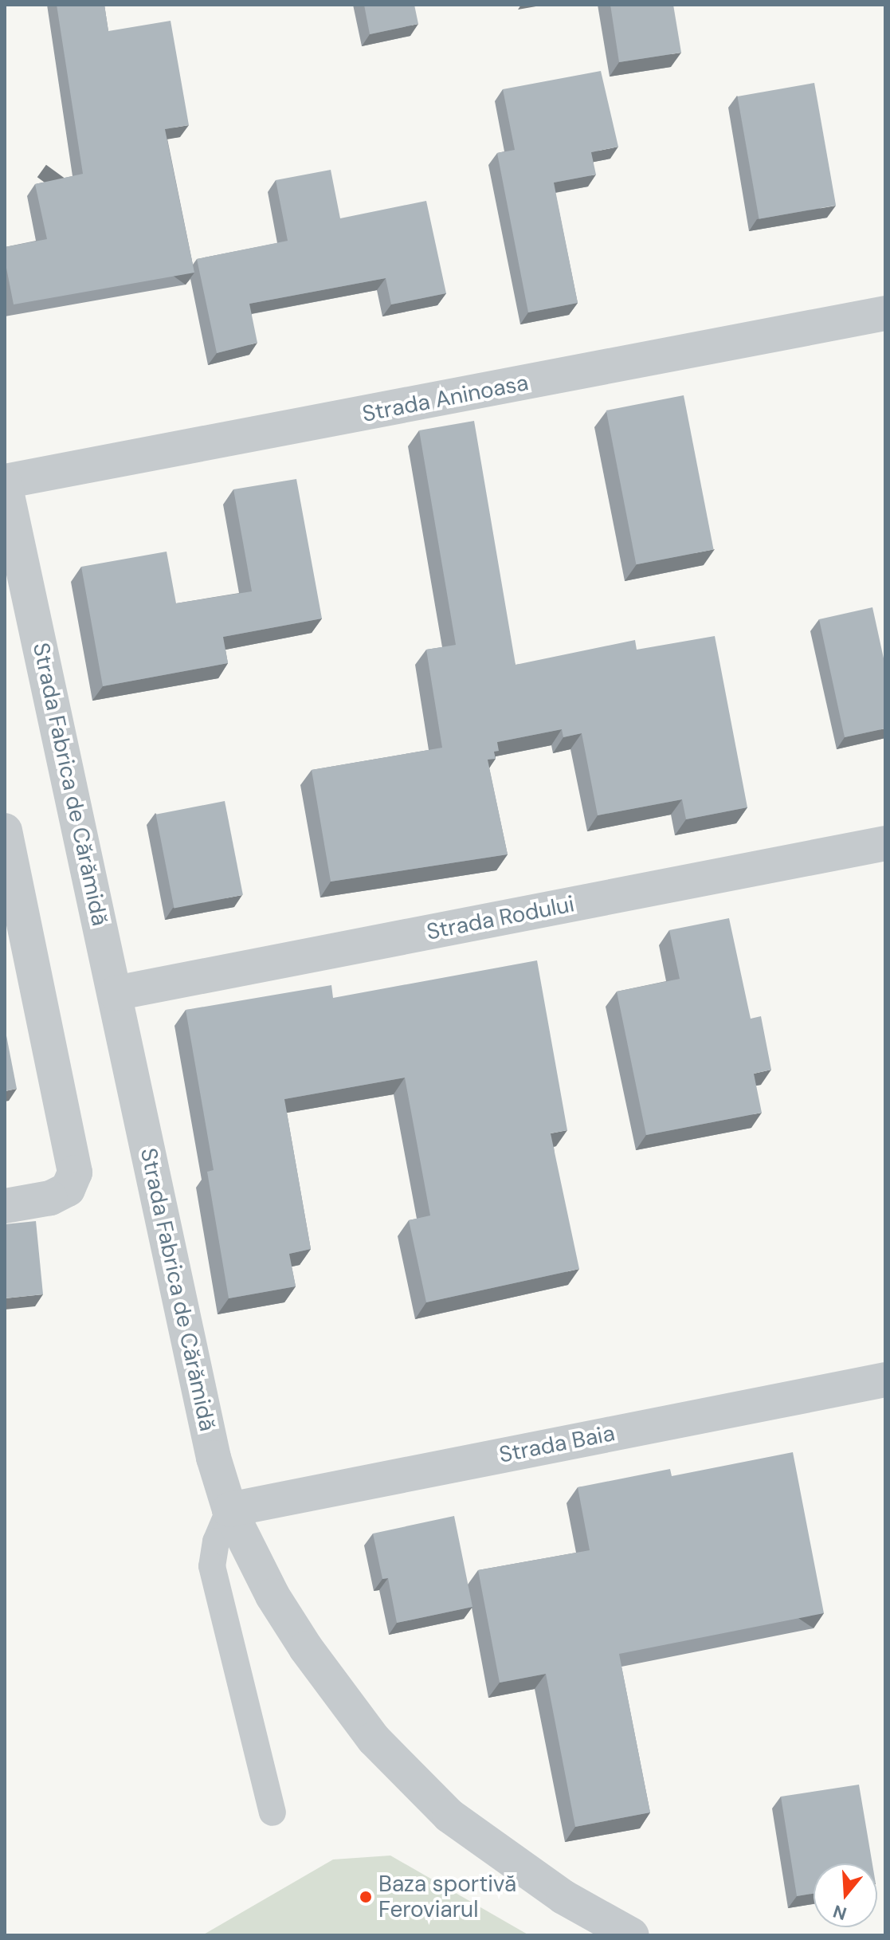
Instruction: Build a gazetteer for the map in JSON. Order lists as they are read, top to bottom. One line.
{"streets":{"street":["Strada Aninoasa","Strada Fabrica de Cărămidă","Strada Rodului","Strada Baia"]},"crossings":[["Strada Aninoasa","Strada Fabrica de Cărămidă"],["Strada Fabrica de Cărămidă","Strada Rodului"],["Strada Fabrica de Cărămidă","Strada Baia"]],"places":["Baza sportivă Feroviarul"],"north":"bottom"}
